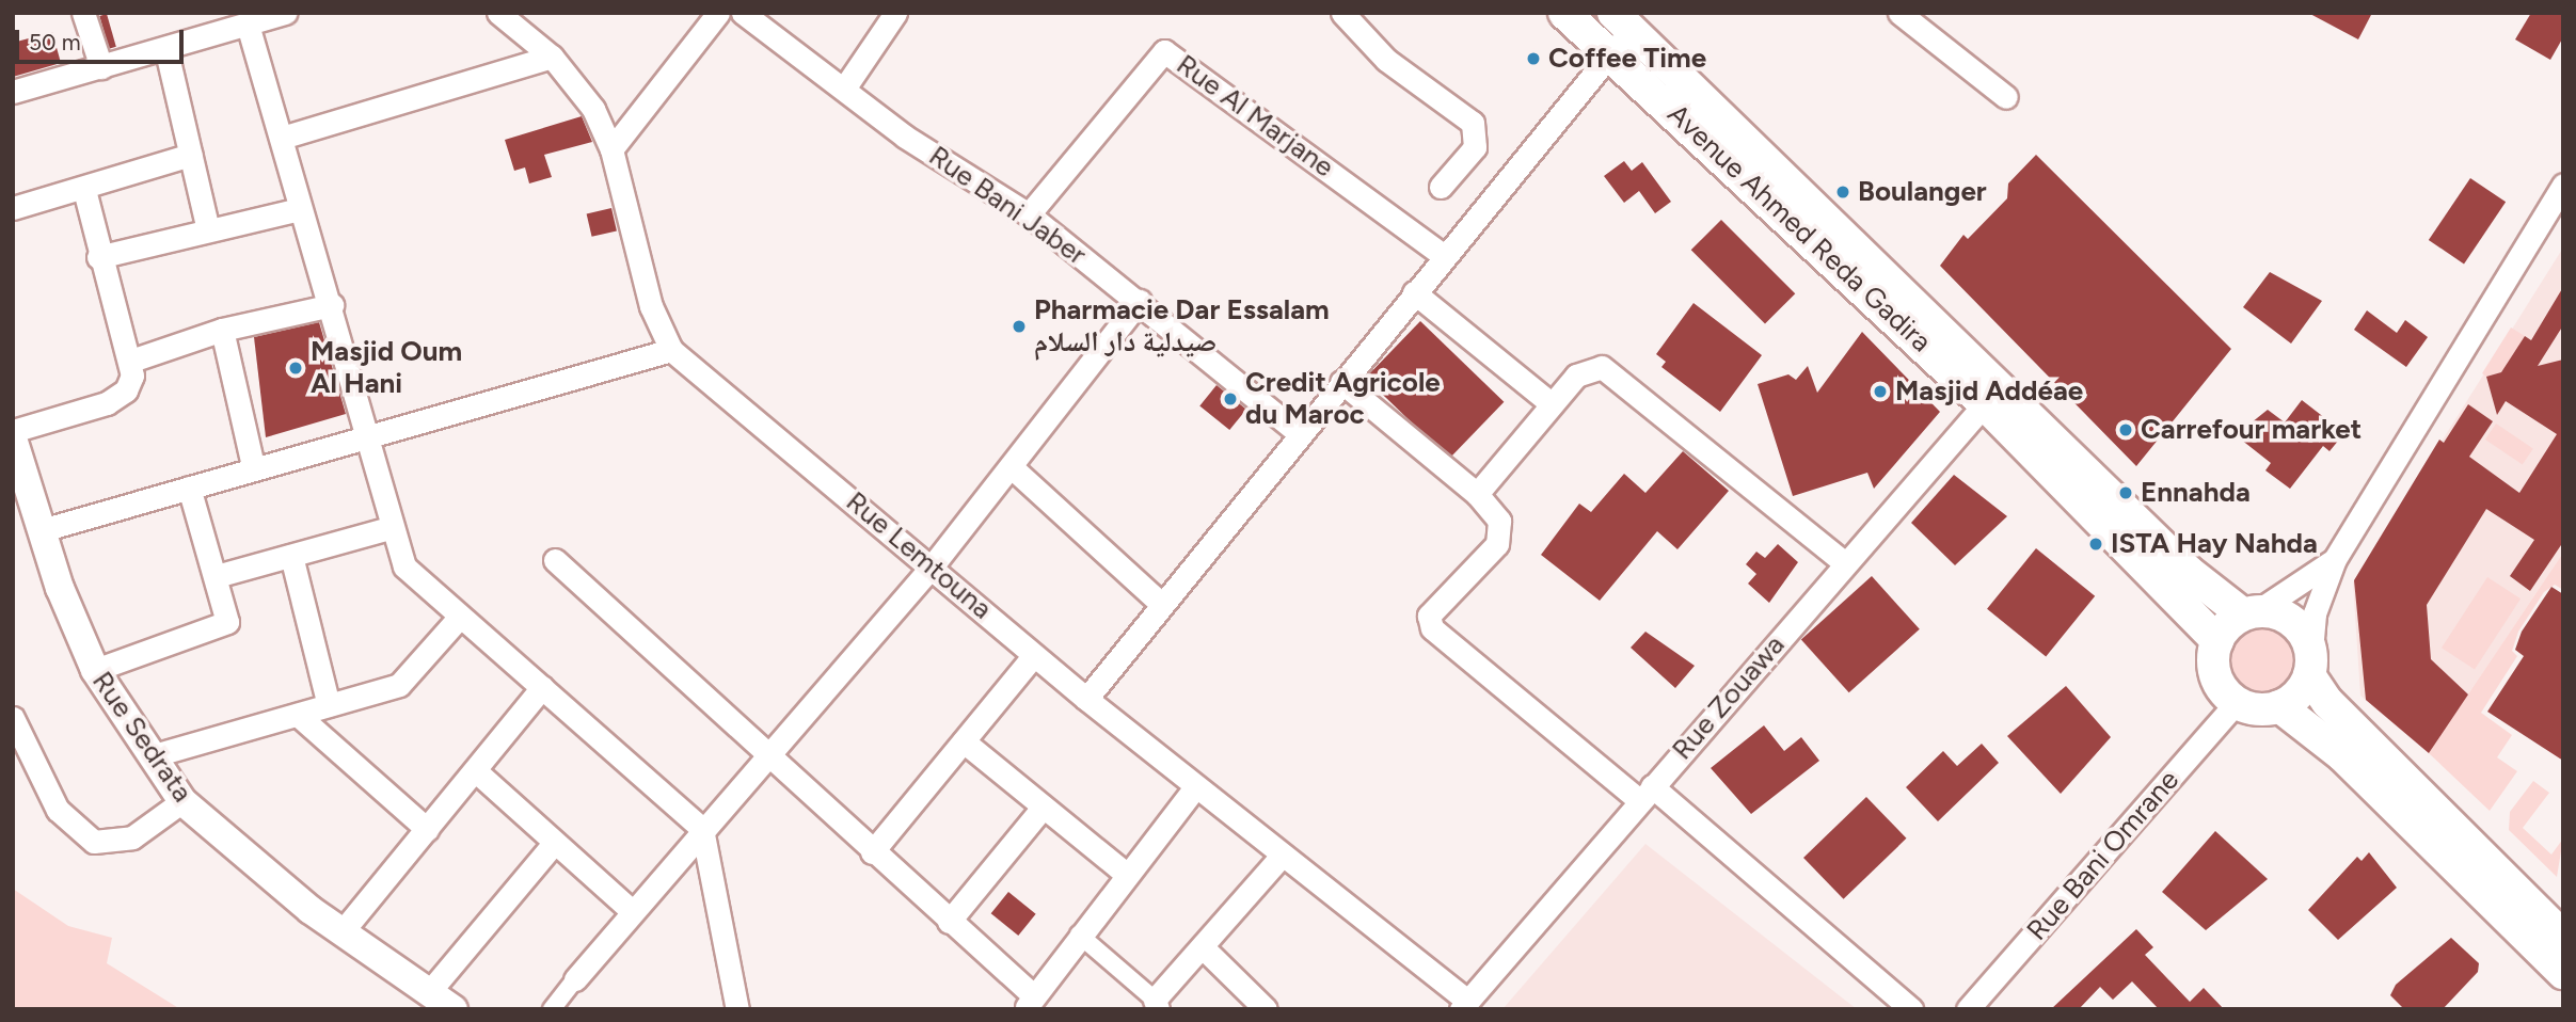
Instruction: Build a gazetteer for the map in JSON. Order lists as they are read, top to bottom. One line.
{"streets":{"main road":["Avenue Ahmed Reda Gadira"],"street":["Rue Al Marjane","Rue Bani Jaber","Rue Lemtouna","Rue Zouawa","Rue Sedrata","Rue Bani Omrane"]},"crossings":[["Rue Al Marjane","Rue Bani Jaber"],["Avenue Ahmed Reda Gadira","Rue Zouawa"],["Avenue Ahmed Reda Gadira","Rue Bani Omrane"],["Rue Lemtouna","Rue Zouawa"]],"places":["Coffee Time","Boulanger","Pharmacie Dar Essalam صيدلية دار السلام","Masjid Oum Al Hani","Masjid Addéae","Credit Agricole du Maroc","Carrefour market","Ennahda","ISTA Hay Nahda"],"scale_bar":"50 m"}
